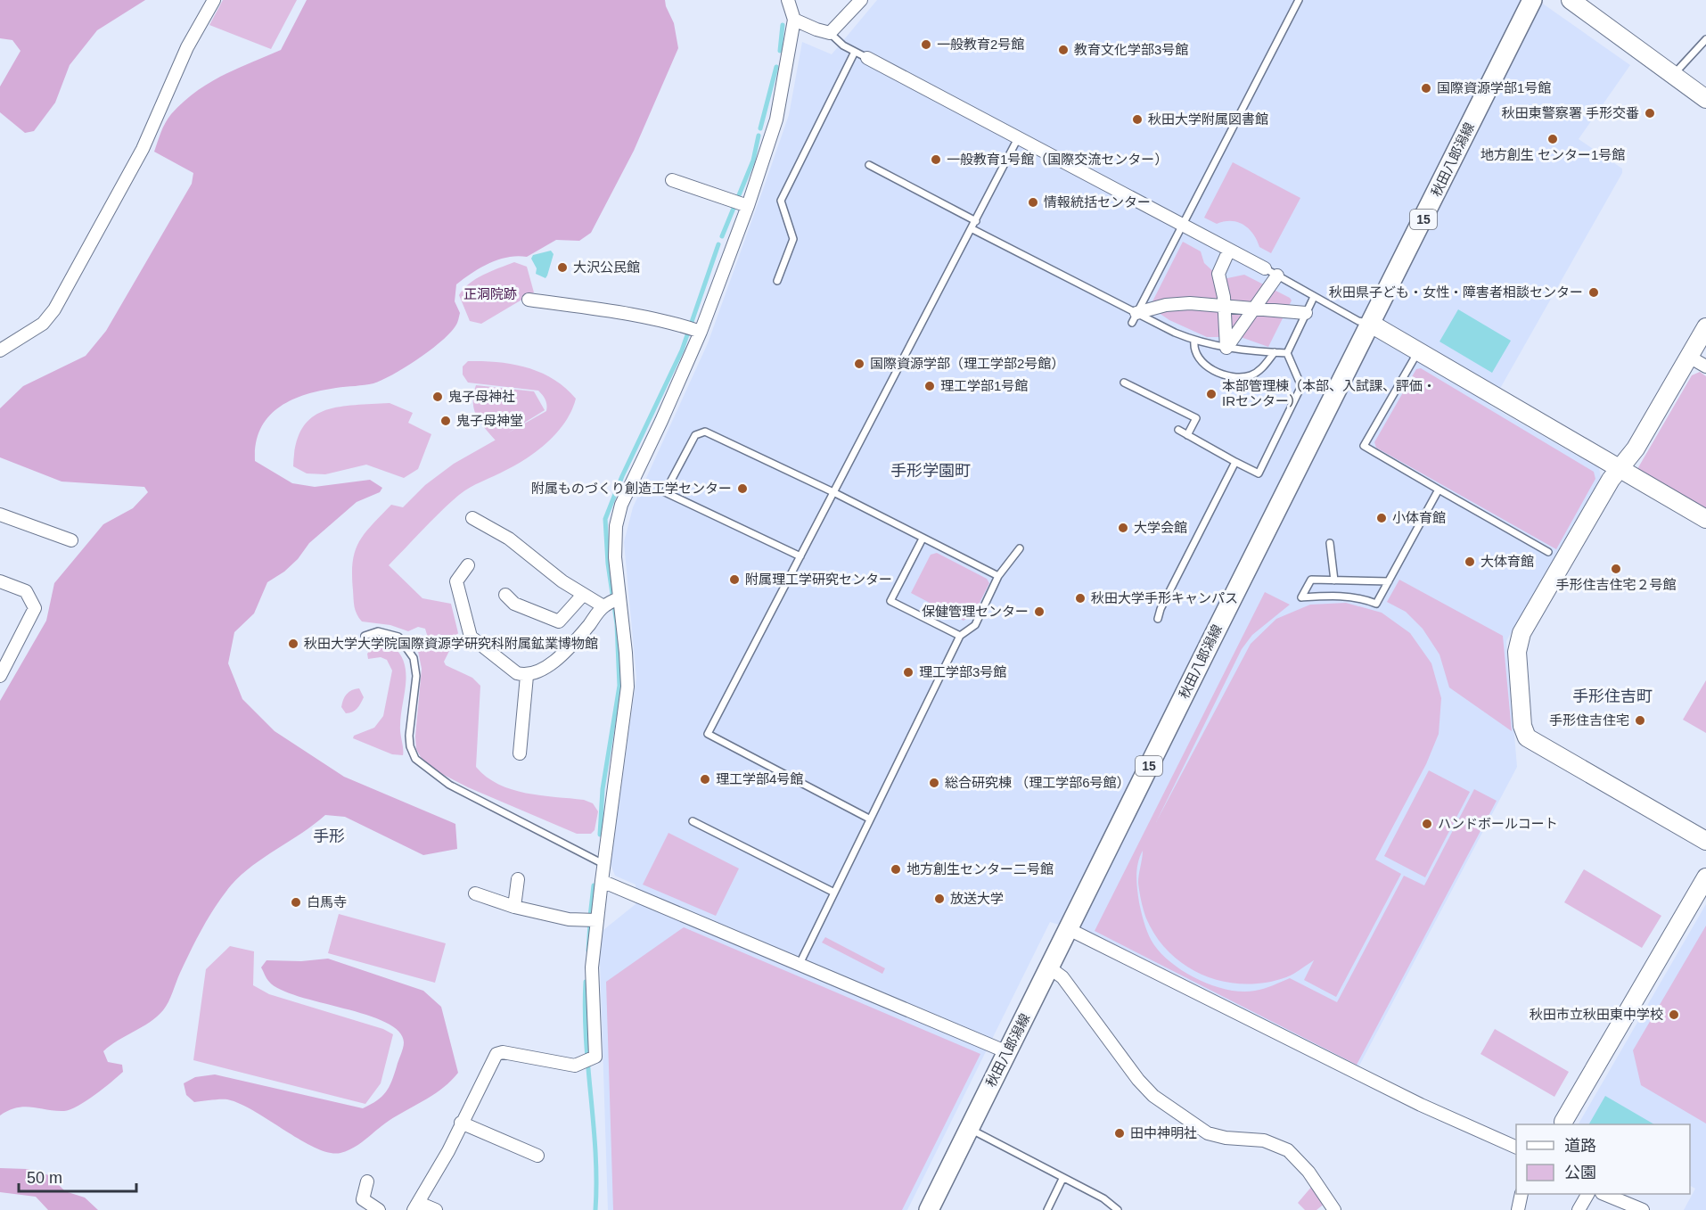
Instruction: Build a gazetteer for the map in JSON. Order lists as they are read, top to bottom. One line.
{"streets":{"main road":["秋田八郎潟線","15"]},"districts":["手形学園町","手形住吉町","手形"],"parks":["正洞院跡"],"places":["一般教育2号館","教育文化学部3号館","国際資源学部1号館","秋田東警察署 手形交番","秋田大学附属図書館","地方創生 センター1号館","一般教育1号館（国際交流センター）","情報統括センター","大沢公民館","秋田県子ども・女性・障害者相談センター","国際資源学部（理工学部2号館）","理工学部1号館","本部管理棟（本部、入試課、評価・ IRセンター）","鬼子母神社","鬼子母神堂","附属ものづくり創造工学センター","小体育館","大学会館","大体育館","手形住吉住宅２号館","附属理工学研究センター","秋田大学手形キャンパス","保健管理センター","秋田大学大学院国際資源学研究科附属鉱業博物館","理工学部3号館","手形住吉住宅","理工学部4号館","総合研究棟 （理工学部6号館）","ハンドボールコート","地方創生センター二号館","放送大学","白馬寺","秋田市立秋田東中学校","田中神明社"],"legend":["道路","公園"],"scale_bar":"50 m"}
